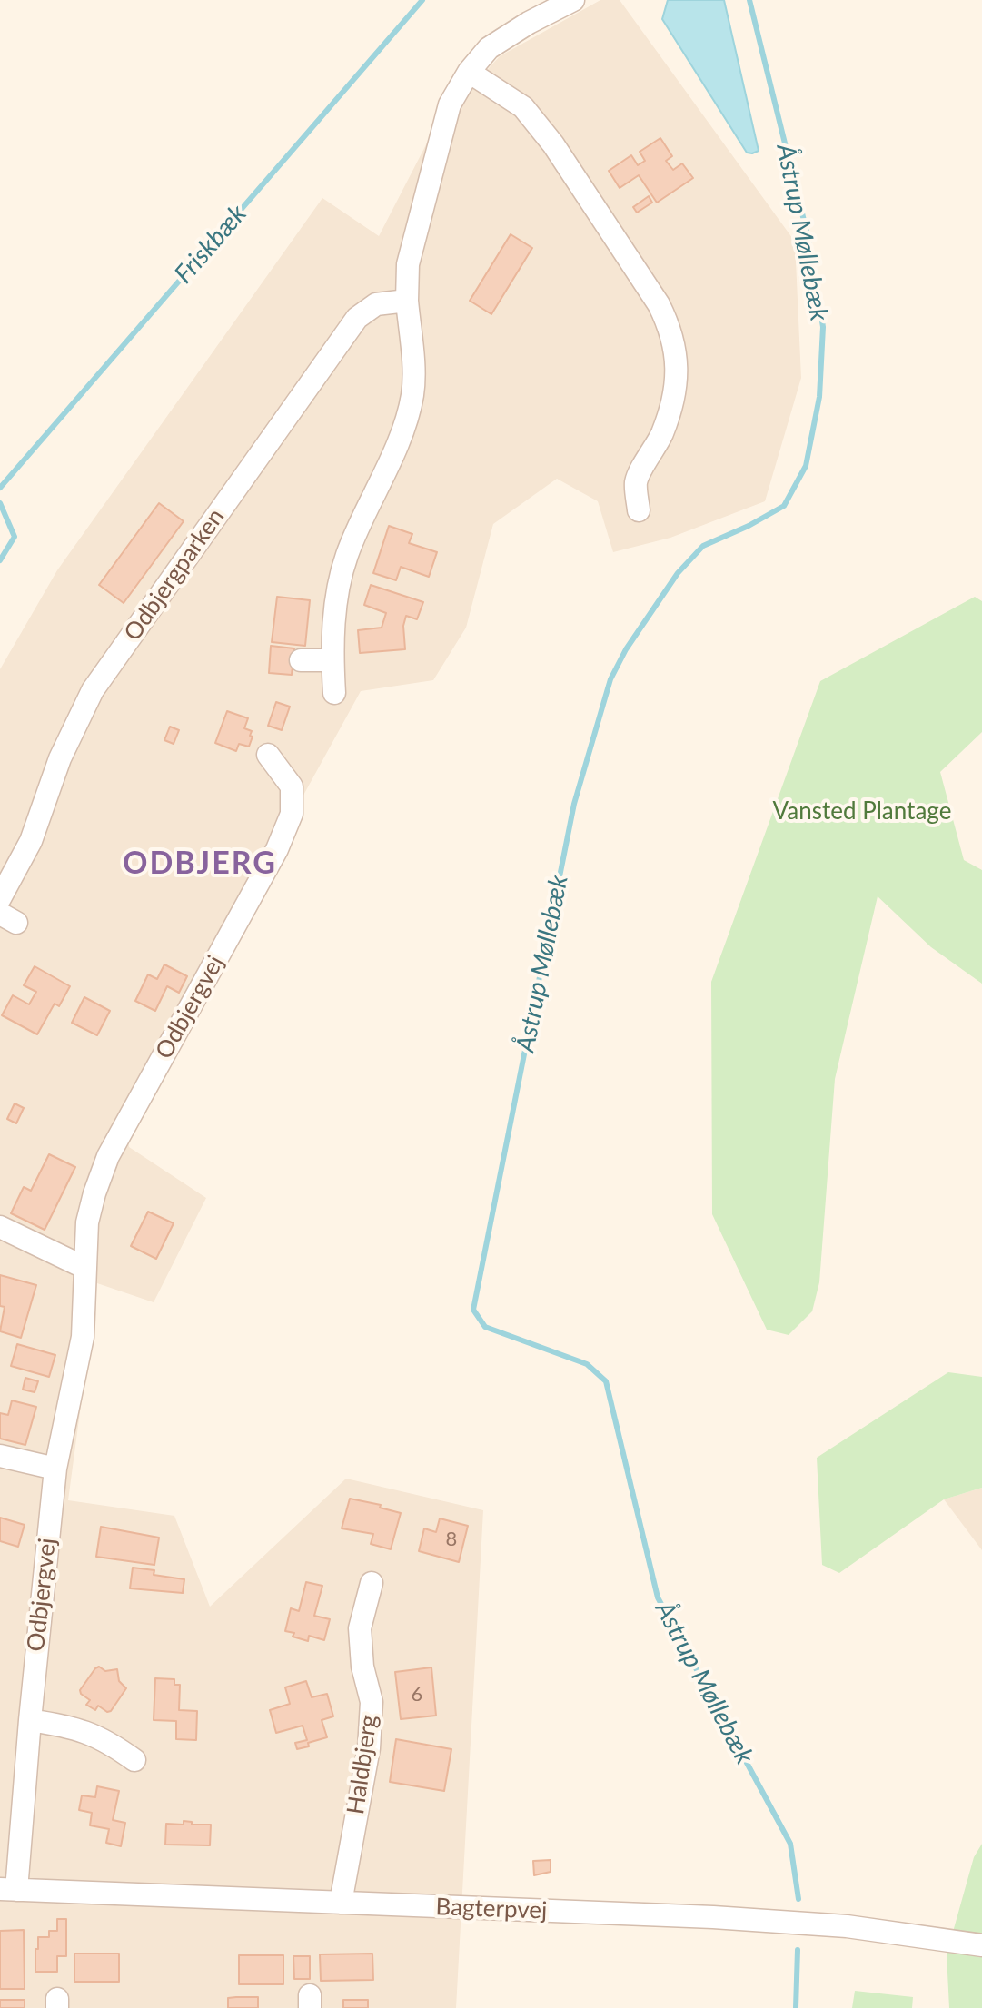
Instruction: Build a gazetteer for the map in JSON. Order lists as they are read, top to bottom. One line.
{"streets":{"street":["Odbjergparken","Odbjergvej","Haldbjerg","Bagterpvej"]},"crossings":[["Odbjergvej","Bagterpvej"],["Haldbjerg","Bagterpvej"]],"districts":["ODBJERG"],"water":["Åstrup Møllebæk","Friskbæk"],"parks":["Vansted Plantage"],"house_numbers":["8","6"]}
